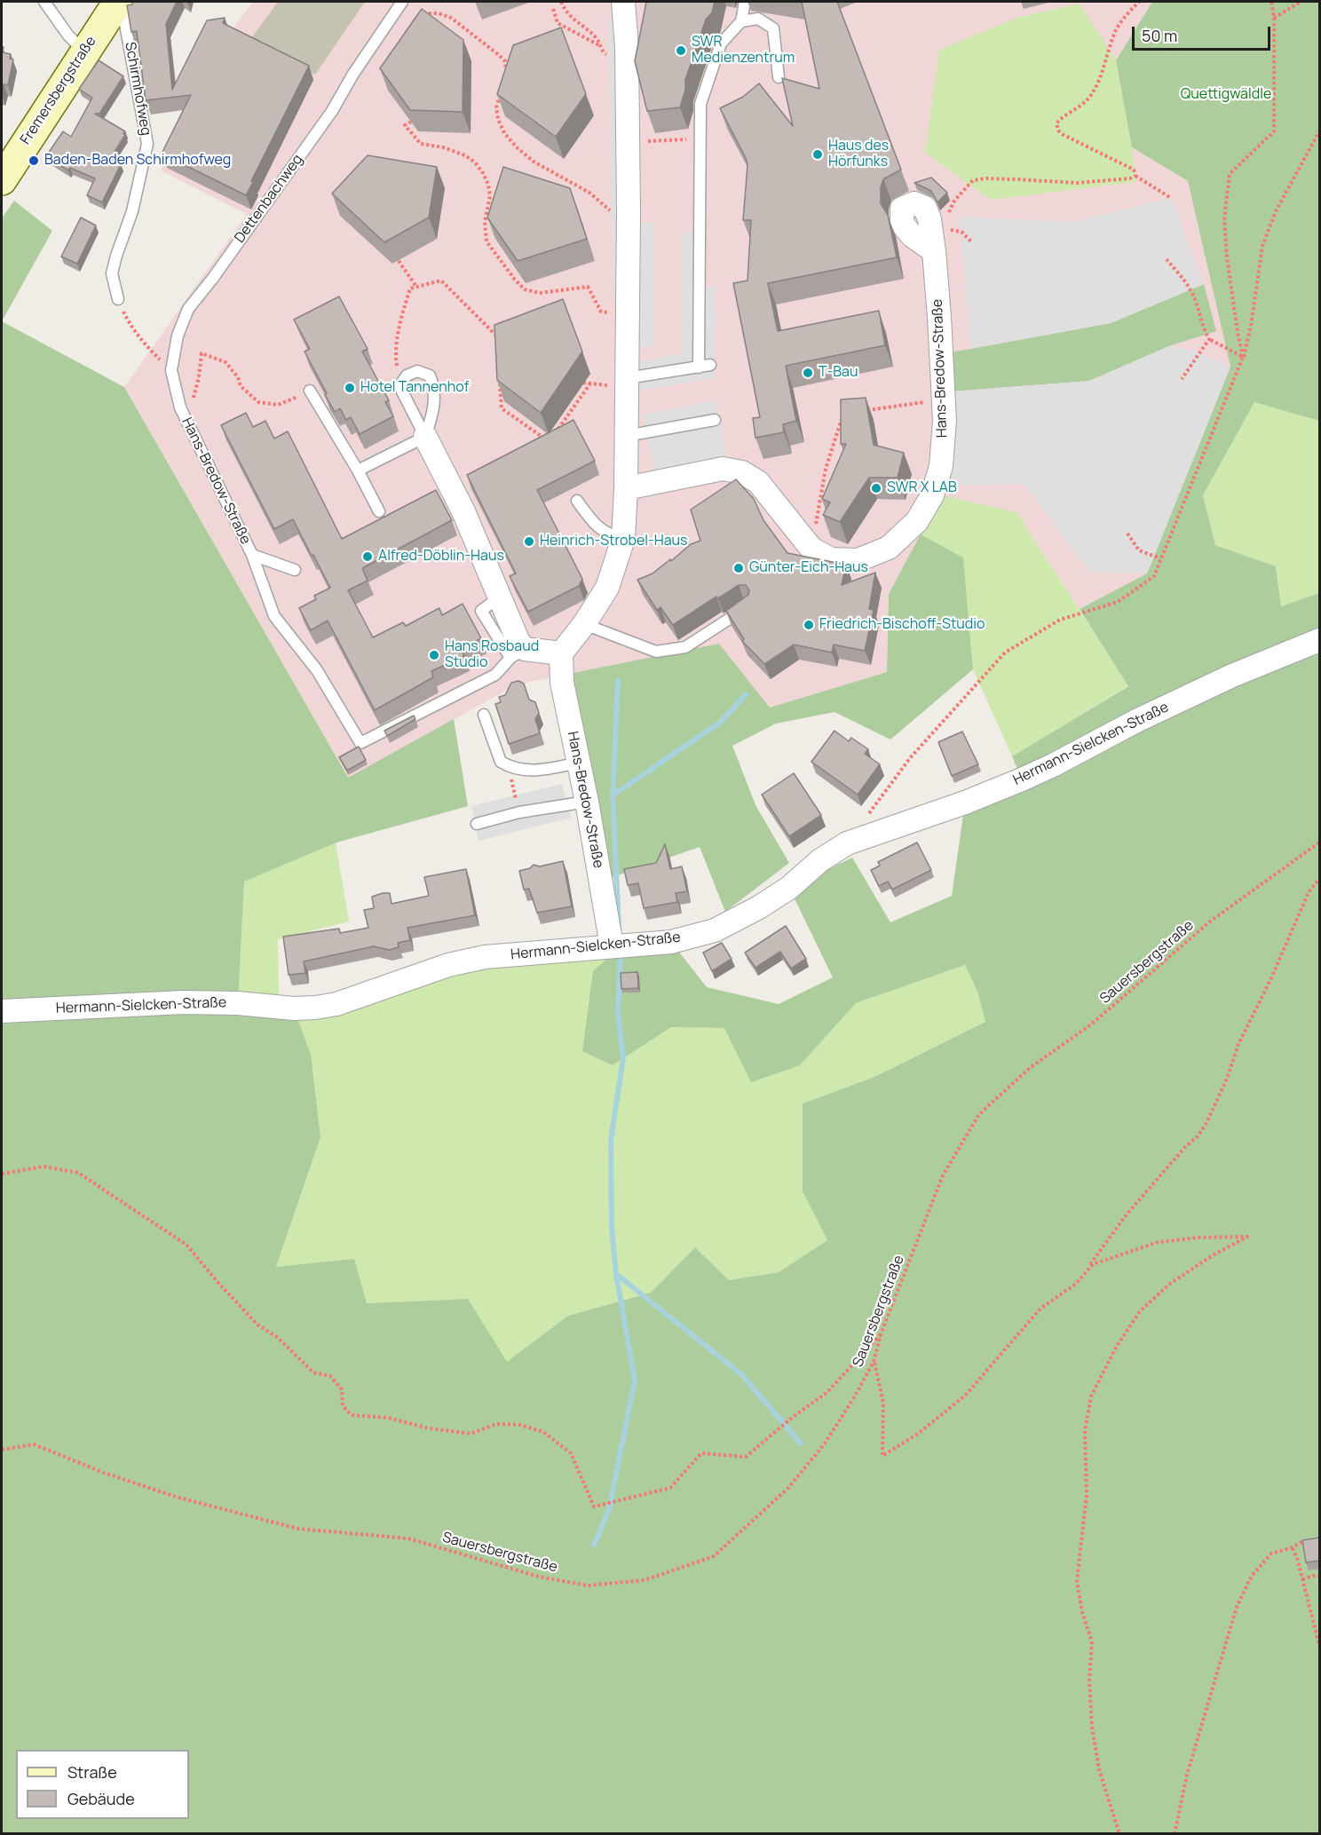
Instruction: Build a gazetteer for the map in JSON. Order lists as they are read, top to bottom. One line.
{"streets":{"main road":["Fremersbergstraße"],"street":["Hans-Bredow-Straße","Hermann-Sielcken-Straße"],"lane":["Schirmhofweg","Dettenbachweg"],"path":["Sauersbergstraße"]},"crossings":[["Schirmhofweg","Fremersbergstraße"],["Dettenbachweg","Hans-Bredow-Straße"],["Hans-Bredow-Straße","Hermann-Sielcken-Straße"]],"parks":["Quettigwäldle"],"places":["SWR Medienzentrum","Haus des Hörfunks","Baden-Baden Schirmhofweg","T-Bau","Hotel Tannenhof","SWR X LAB","Heinrich-Strobel-Haus","Alfred-Döblin-Haus","Günter-Eich-Haus","Friedrich-Bischoff-Studio","Hans Rosbaud Studio"],"legend":["Straße","Gebäude"],"scale_bar":"50 m"}
